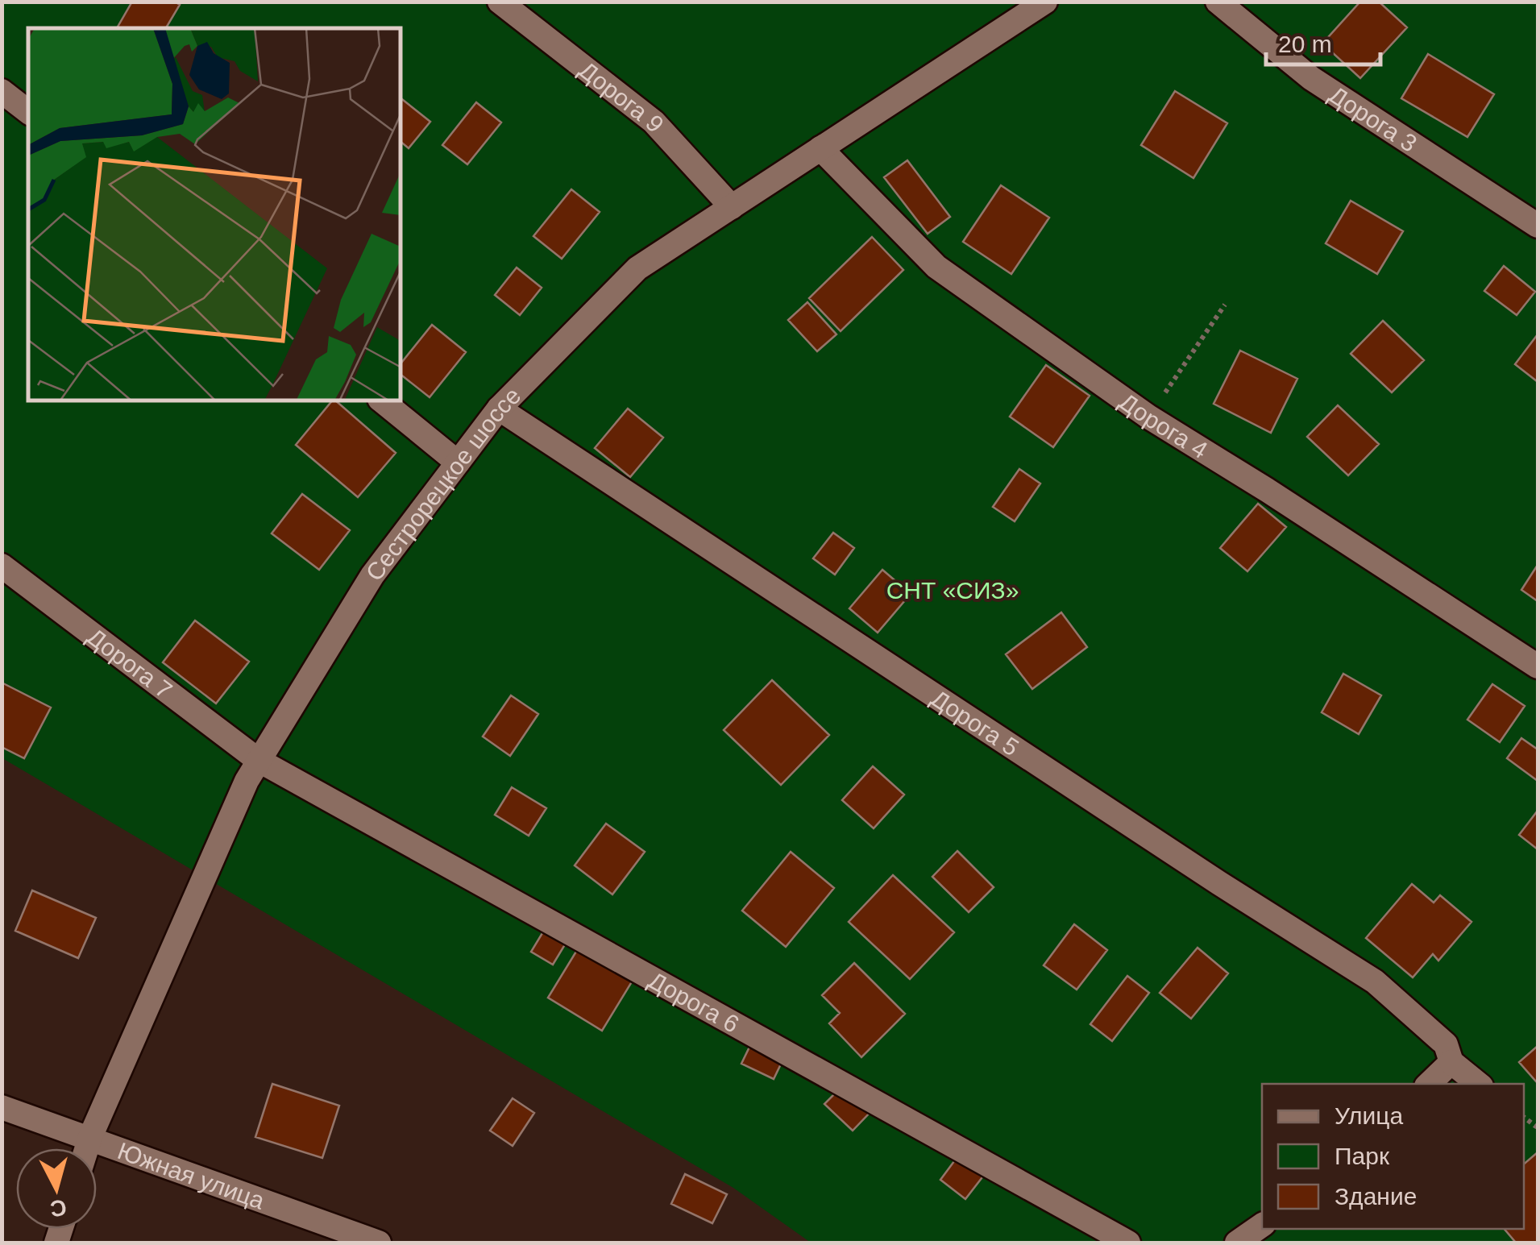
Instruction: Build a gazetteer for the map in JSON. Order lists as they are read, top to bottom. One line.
{"streets":{"street":["Дорога 9","Дорога 3","Дорога 4","Сестрорецкое шоссе","Дорога 7","Дорога 5","Дорога 6","Южная улица"]},"crossings":[["Дорога 9","Сестрорецкое шоссе"],["Дорога 4","Сестрорецкое шоссе"],["Сестрорецкое шоссе","Дорога 7"],["Сестрорецкое шоссе","Дорога 5"],["Сестрорецкое шоссе","Дорога 6"],["Сестрорецкое шоссе","Южная улица"],["Дорога 7","Дорога 6"]],"parks":["СНТ «СИЗ»"],"legend":["Улица","Парк","Здание"],"scale_bar":"20 m","north":"bottom"}
